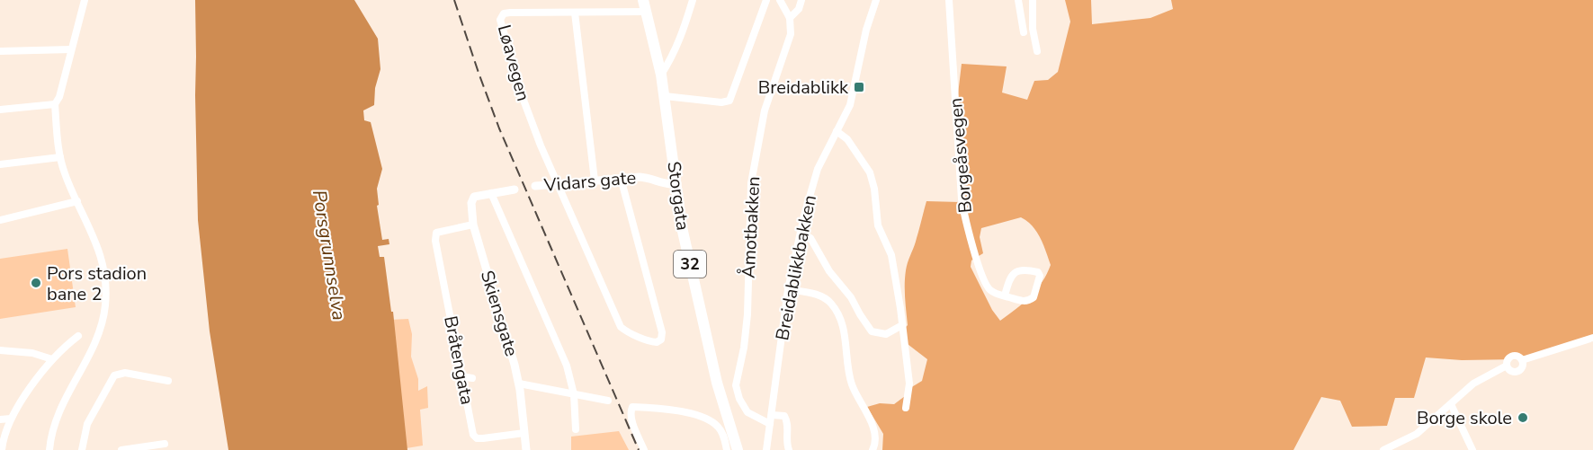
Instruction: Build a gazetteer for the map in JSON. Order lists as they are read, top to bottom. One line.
{"streets":{"main road":["Storgata","32"],"street":["Løavegen","Borgeåsvegen","Vidars gate","Åmotbakken","Breidablikkbakken","Skiensgate","Bråtengata"]},"crossings":[["Løavegen","Vidars gate"],["Løavegen","Storgata"],["Vidars gate","Storgata"],["Åmotbakken","Breidablikkbakken"],["Skiensgate","Bråtengata"]],"water":["Porsgrunnselva"],"places":{"transit":["Breidablikk"],"other":["Pors stadion bane 2","Borge skole"]}}
